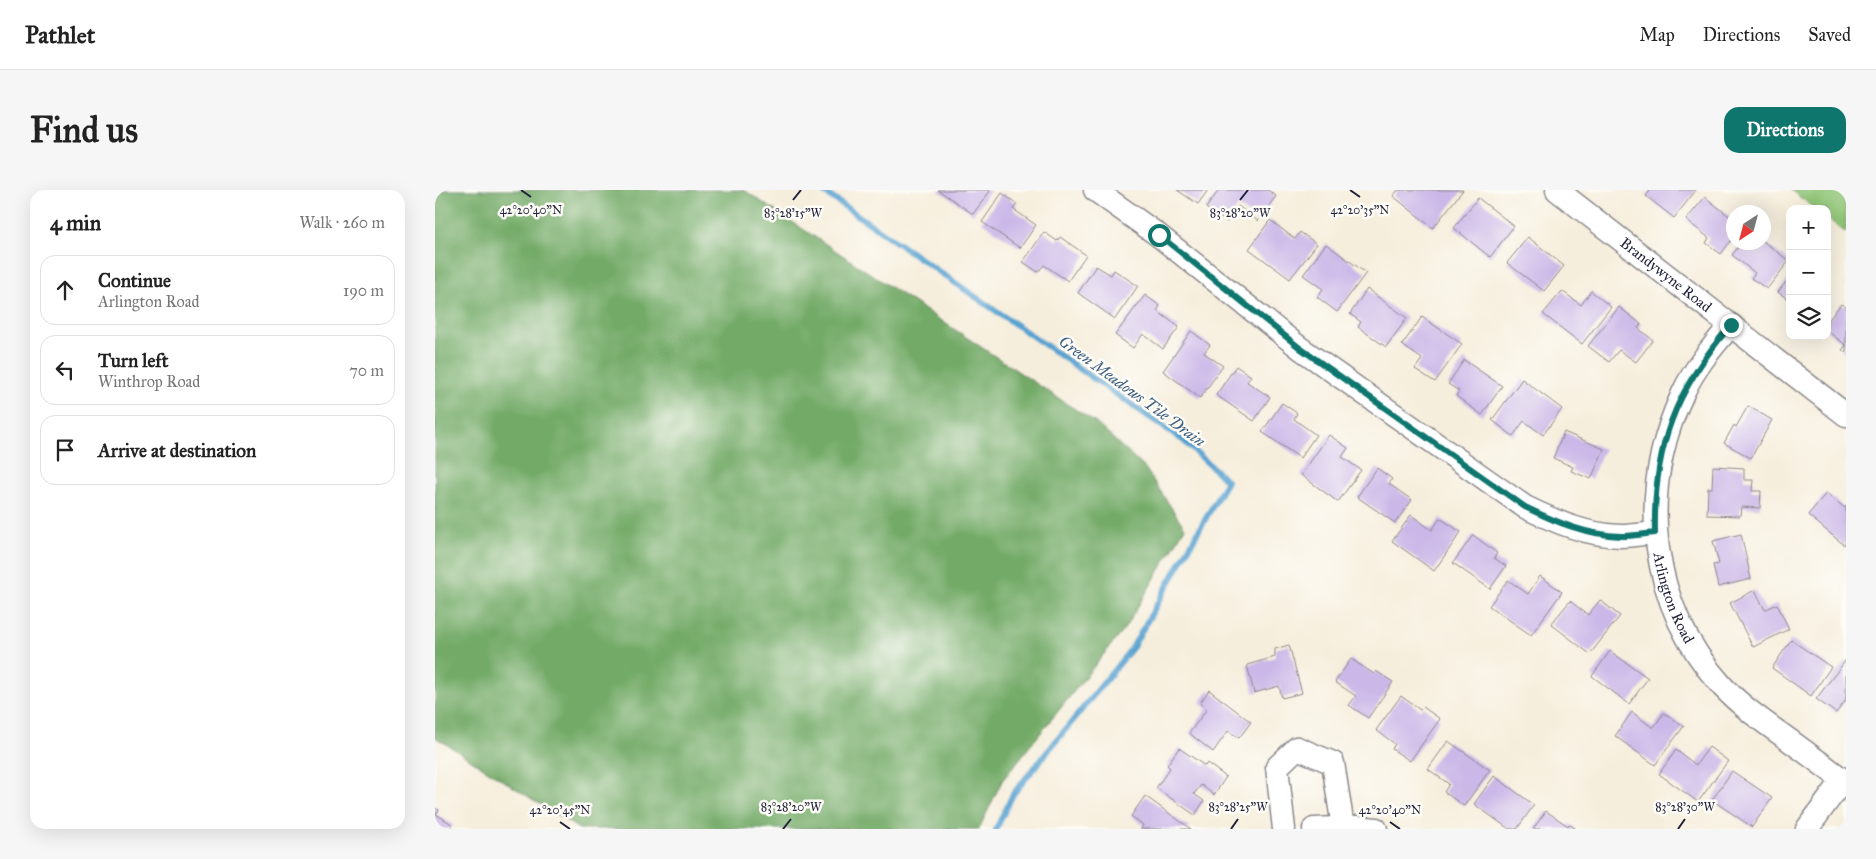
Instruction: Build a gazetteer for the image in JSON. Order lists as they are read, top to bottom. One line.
{"streets":{"street":["Brandywyne Road","Arlington Road"]},"water":["Green Meadows Tile Drain"],"north":"bottom left","page":{"header":"Pathlet","nav":["Map","Directions","Saved"],"buttons":"Directions","title":"Find us","heading":["4 min","Walk · 260 m"],"map_buttons":["+","−"],"list":[["Continue","Arlington Road","190 m"],["Turn left","Winthrop Road","70 m"],"Arrive at destination"]},"coordinates":["42°20'40\"N","42°20'35\"N","83°28'15\"W","83°28'20\"W","83°28'25\"W","83°28'30\"W","42°20'45\"N"]}
